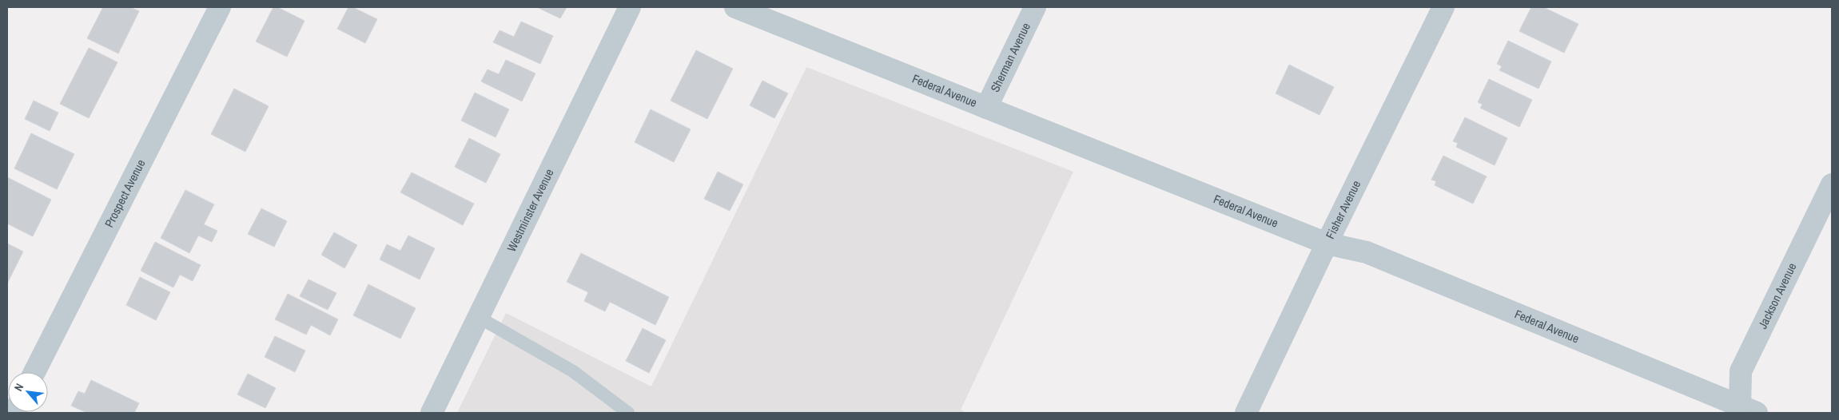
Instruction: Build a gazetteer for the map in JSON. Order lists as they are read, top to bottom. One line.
{"streets":{"street":["Sherman Avenue","Federal Avenue","Prospect Avenue","Fisher Avenue","Westminster Avenue","Jackson Avenue"]},"crossings":[["Sherman Avenue","Federal Avenue"],["Federal Avenue","Fisher Avenue"],["Federal Avenue","Jackson Avenue"]],"north":"top left"}
